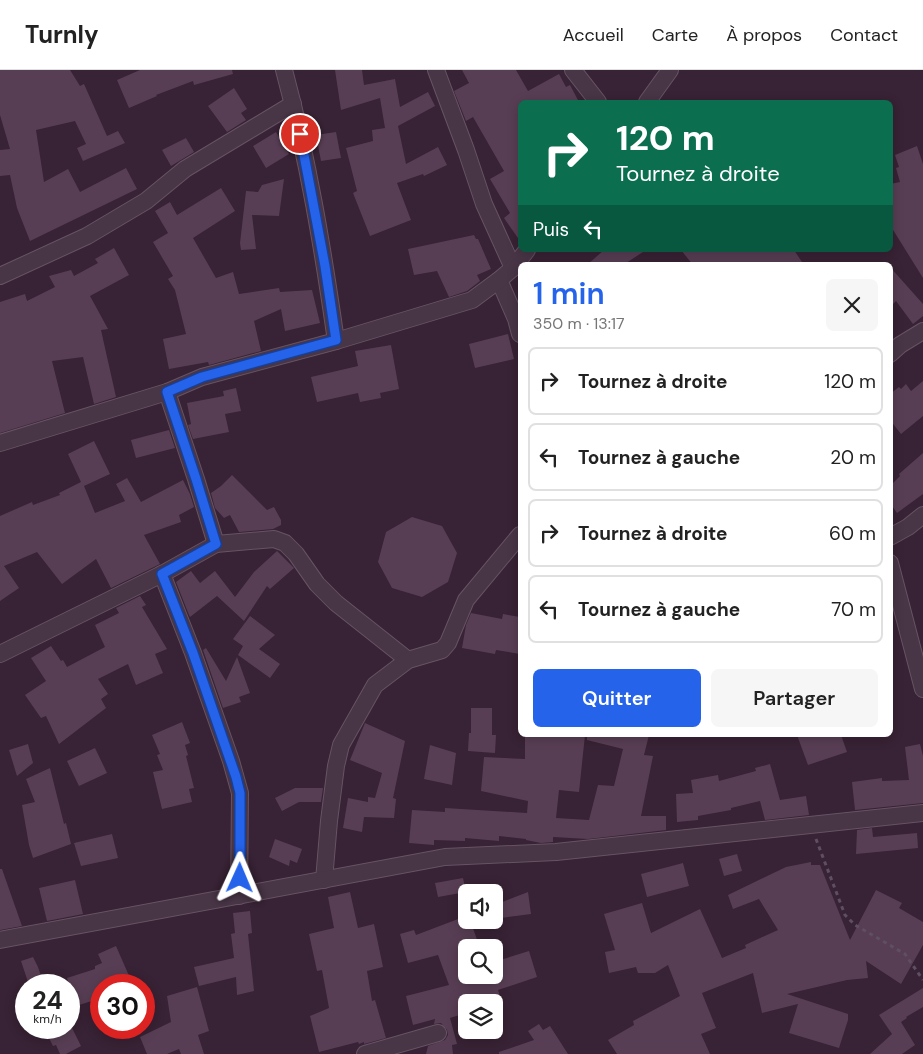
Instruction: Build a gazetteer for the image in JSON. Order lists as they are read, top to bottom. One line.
{"page":{"header":"Turnly","nav":["Accueil","Carte","À propos","Contact"],"turn":["120 m","Tournez à droite"],"then":"Puis","heading":["1 min","350 m · 13:17"],"list":[{"name":"Tournez à droite","value":"120 m"},{"name":"Tournez à gauche","value":"20 m"},{"name":"Tournez à droite","value":"60 m"},{"name":"Tournez à gauche","value":"70 m"}],"buttons":["Quitter","Partager"],"speed":"24 km/h","limit":"30"}}
